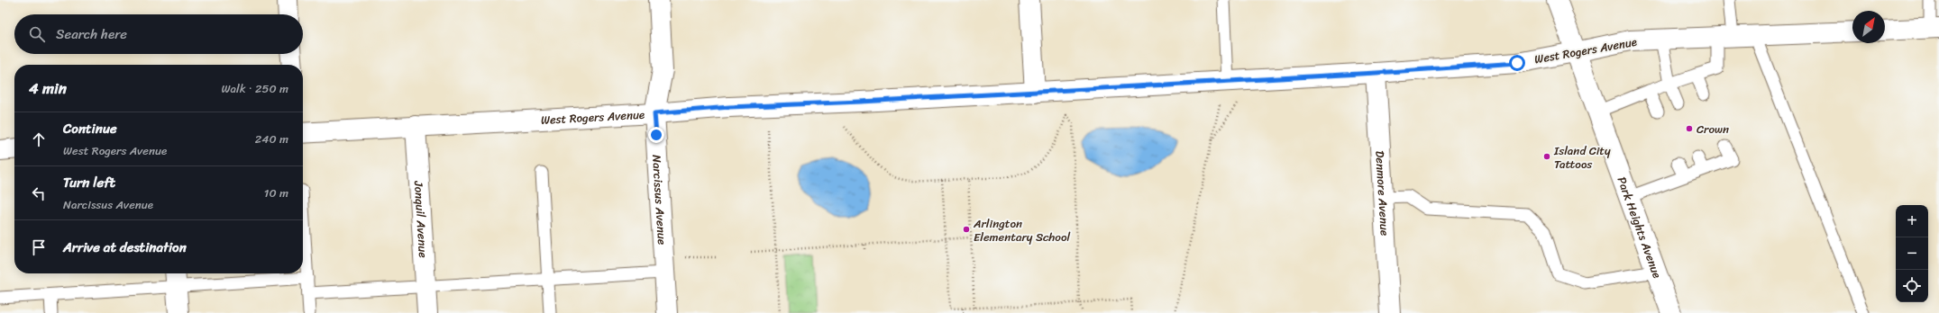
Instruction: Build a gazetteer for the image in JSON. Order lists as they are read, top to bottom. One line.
{"streets":{"street":["West Rogers Avenue","Denmore Avenue","Narcissus Avenue","Jonquil Avenue","Park Heights Avenue"]},"crossings":[["West Rogers Avenue","Denmore Avenue"],["West Rogers Avenue","Narcissus Avenue"],["West Rogers Avenue","Jonquil Avenue"],["West Rogers Avenue","Park Heights Avenue"]],"places":["Crown","Island City Tattoos","Arlington Elementary School"],"north":"top right","page":{"search":"Search here","heading":["4 min","Walk · 250 m"],"list":[["Continue","West Rogers Avenue","240 m"],["Turn left","Narcissus Avenue","10 m"],"Arrive at destination"],"map_buttons":["+","−"]}}
